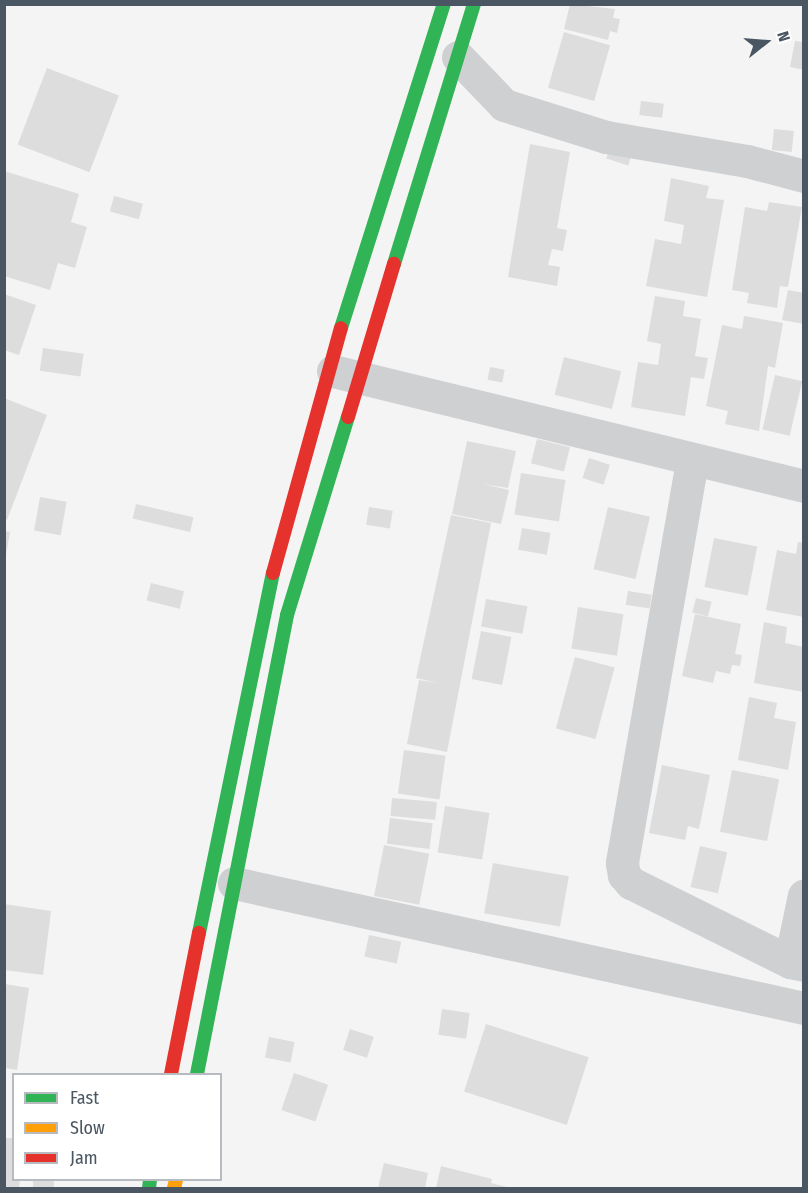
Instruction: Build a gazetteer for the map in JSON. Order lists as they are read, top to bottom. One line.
{"legend":["Fast","Slow","Jam"],"north":"right"}
